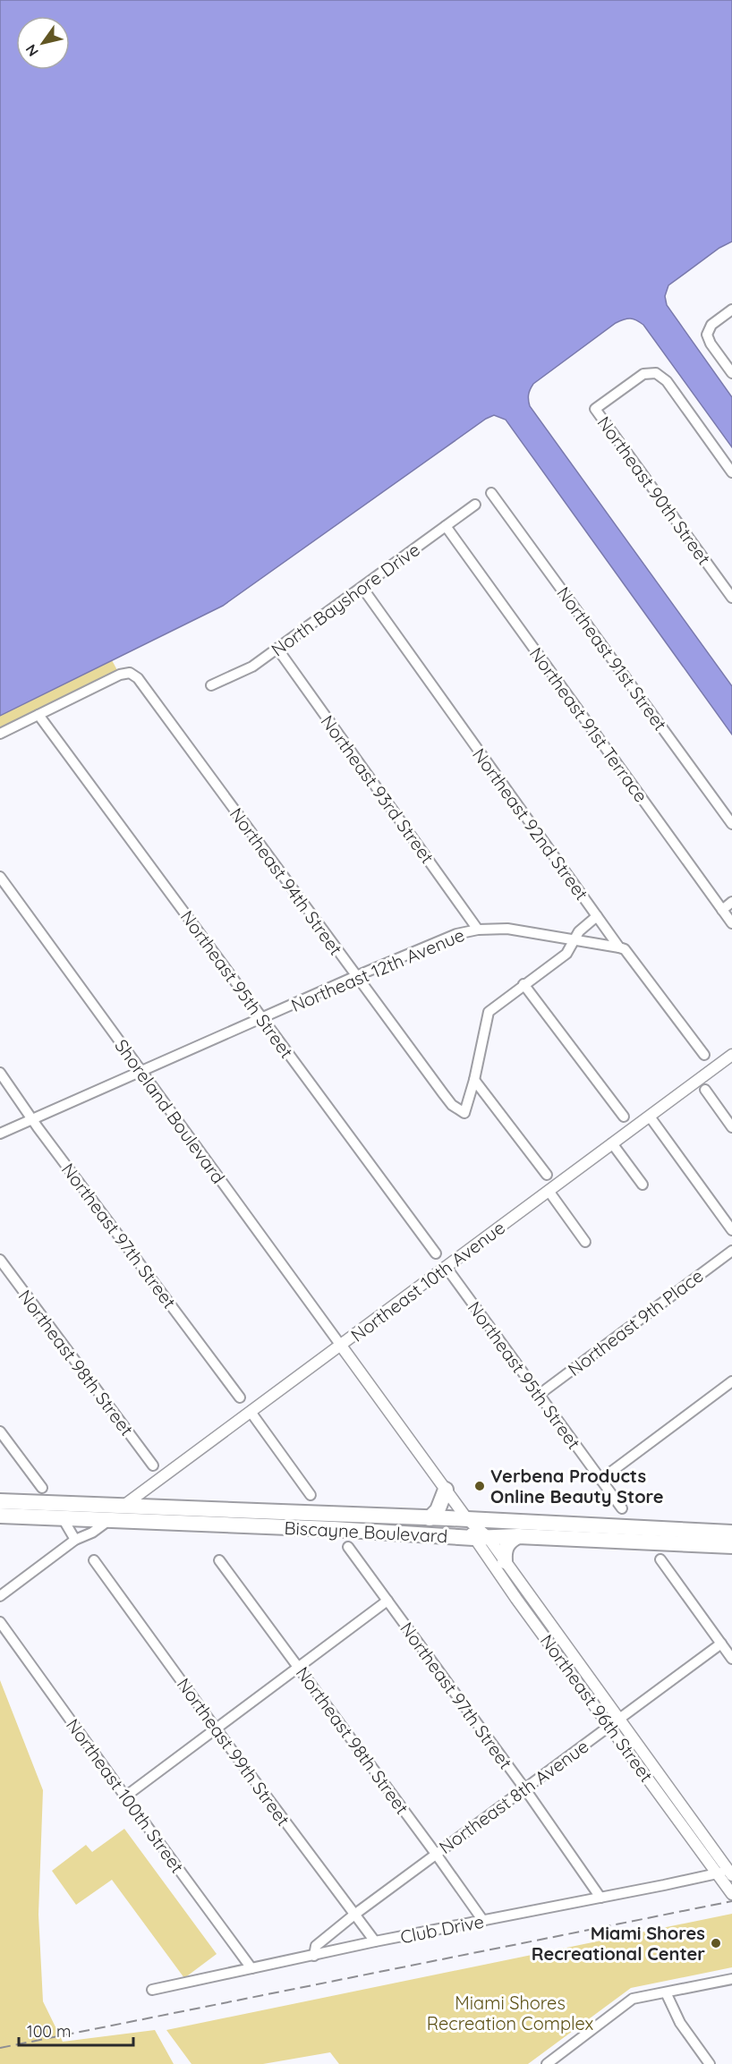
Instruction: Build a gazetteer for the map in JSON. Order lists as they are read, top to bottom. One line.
{"streets":{"main road":["Biscayne Boulevard"],"street":["Northeast 90th Street","North Bayshore Drive","Northeast 91st Street","Northeast 91st Terrace","Northeast 93rd Street","Northeast 92nd Street","Northeast 94th Street","Northeast 12th Avenue","Northeast 95th Street","Shoreland Boulevard","Northeast 97th Street","Northeast 10th Avenue","Northeast 9th Place","Northeast 98th Street","Northeast 96th Street","Northeast 99th Street","Northeast 100th Street","Northeast 8th Avenue","Club Drive"]},"crossings":[["North Bayshore Drive","Northeast 91st Terrace"],["North Bayshore Drive","Northeast 93rd Street"],["North Bayshore Drive","Northeast 92nd Street"],["Northeast 93rd Street","Northeast 12th Avenue"],["Northeast 92nd Street","Northeast 12th Avenue"],["Northeast 94th Street","Northeast 12th Avenue"],["Northeast 94th Street","Northeast 95th Street"],["Northeast 12th Avenue","Northeast 95th Street"],["Northeast 12th Avenue","Shoreland Boulevard"],["Northeast 12th Avenue","Northeast 97th Street"],["Northeast 95th Street","Northeast 10th Avenue"],["Northeast 95th Street","Northeast 9th Place"],["Shoreland Boulevard","Northeast 10th Avenue"],["Shoreland Boulevard","Northeast 96th Street"],["Northeast 97th Street","Northeast 8th Avenue"],["Northeast 97th Street","Club Drive"],["Northeast 10th Avenue","Biscayne Boulevard"],["Northeast 10th Avenue","Northeast 96th Street"],["Northeast 98th Street","Northeast 8th Avenue"],["Northeast 98th Street","Club Drive"],["Biscayne Boulevard","Northeast 96th Street"],["Northeast 96th Street","Northeast 8th Avenue"],["Northeast 96th Street","Club Drive"],["Northeast 99th Street","Northeast 8th Avenue"],["Northeast 99th Street","Club Drive"],["Northeast 100th Street","Club Drive"],["Northeast 8th Avenue","Club Drive"]],"parks":["Miami Shores Recreation Complex"],"places":["Verbena Products Online Beauty Store","Miami Shores Recreational Center"],"scale_bar":"100 m","north":"bottom left"}
